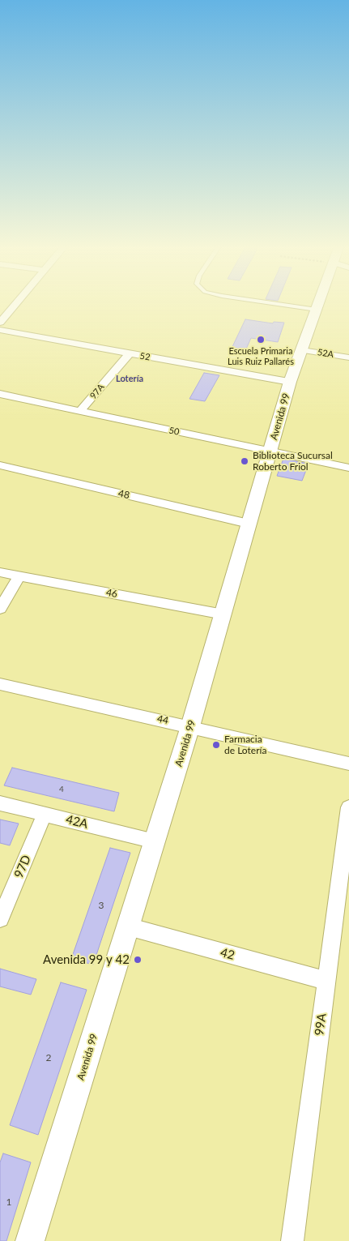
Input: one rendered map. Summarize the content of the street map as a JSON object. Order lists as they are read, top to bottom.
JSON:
{
  "streets": {
    "street": [
      "52A",
      "52",
      "97A",
      "Avenida 99",
      "50",
      "48",
      "46",
      "44",
      "42A",
      "97D",
      "42",
      "99A"
    ]
  },
  "crossings": [
    ["52A", "Avenida 99"],
    ["52", "97A"],
    ["52", "Avenida 99"],
    ["97A", "50"],
    ["Avenida 99", "50"],
    ["Avenida 99", "48"],
    ["Avenida 99", "46"],
    ["Avenida 99", "44"],
    ["Avenida 99", "42A"],
    ["Avenida 99", "42"],
    ["42A", "97D"],
    ["42", "99A"]
  ],
  "districts": ["Lotería"],
  "places": [
    "Escuela Primaria Luis Ruiz Pallarés",
    "Biblioteca Sucursal Roberto Friol",
    "Farmacia de Lotería",
    "Avenida 99 y 42"
  ],
  "house_numbers": [
    "4",
    "3",
    "2",
    "1"
  ]
}
